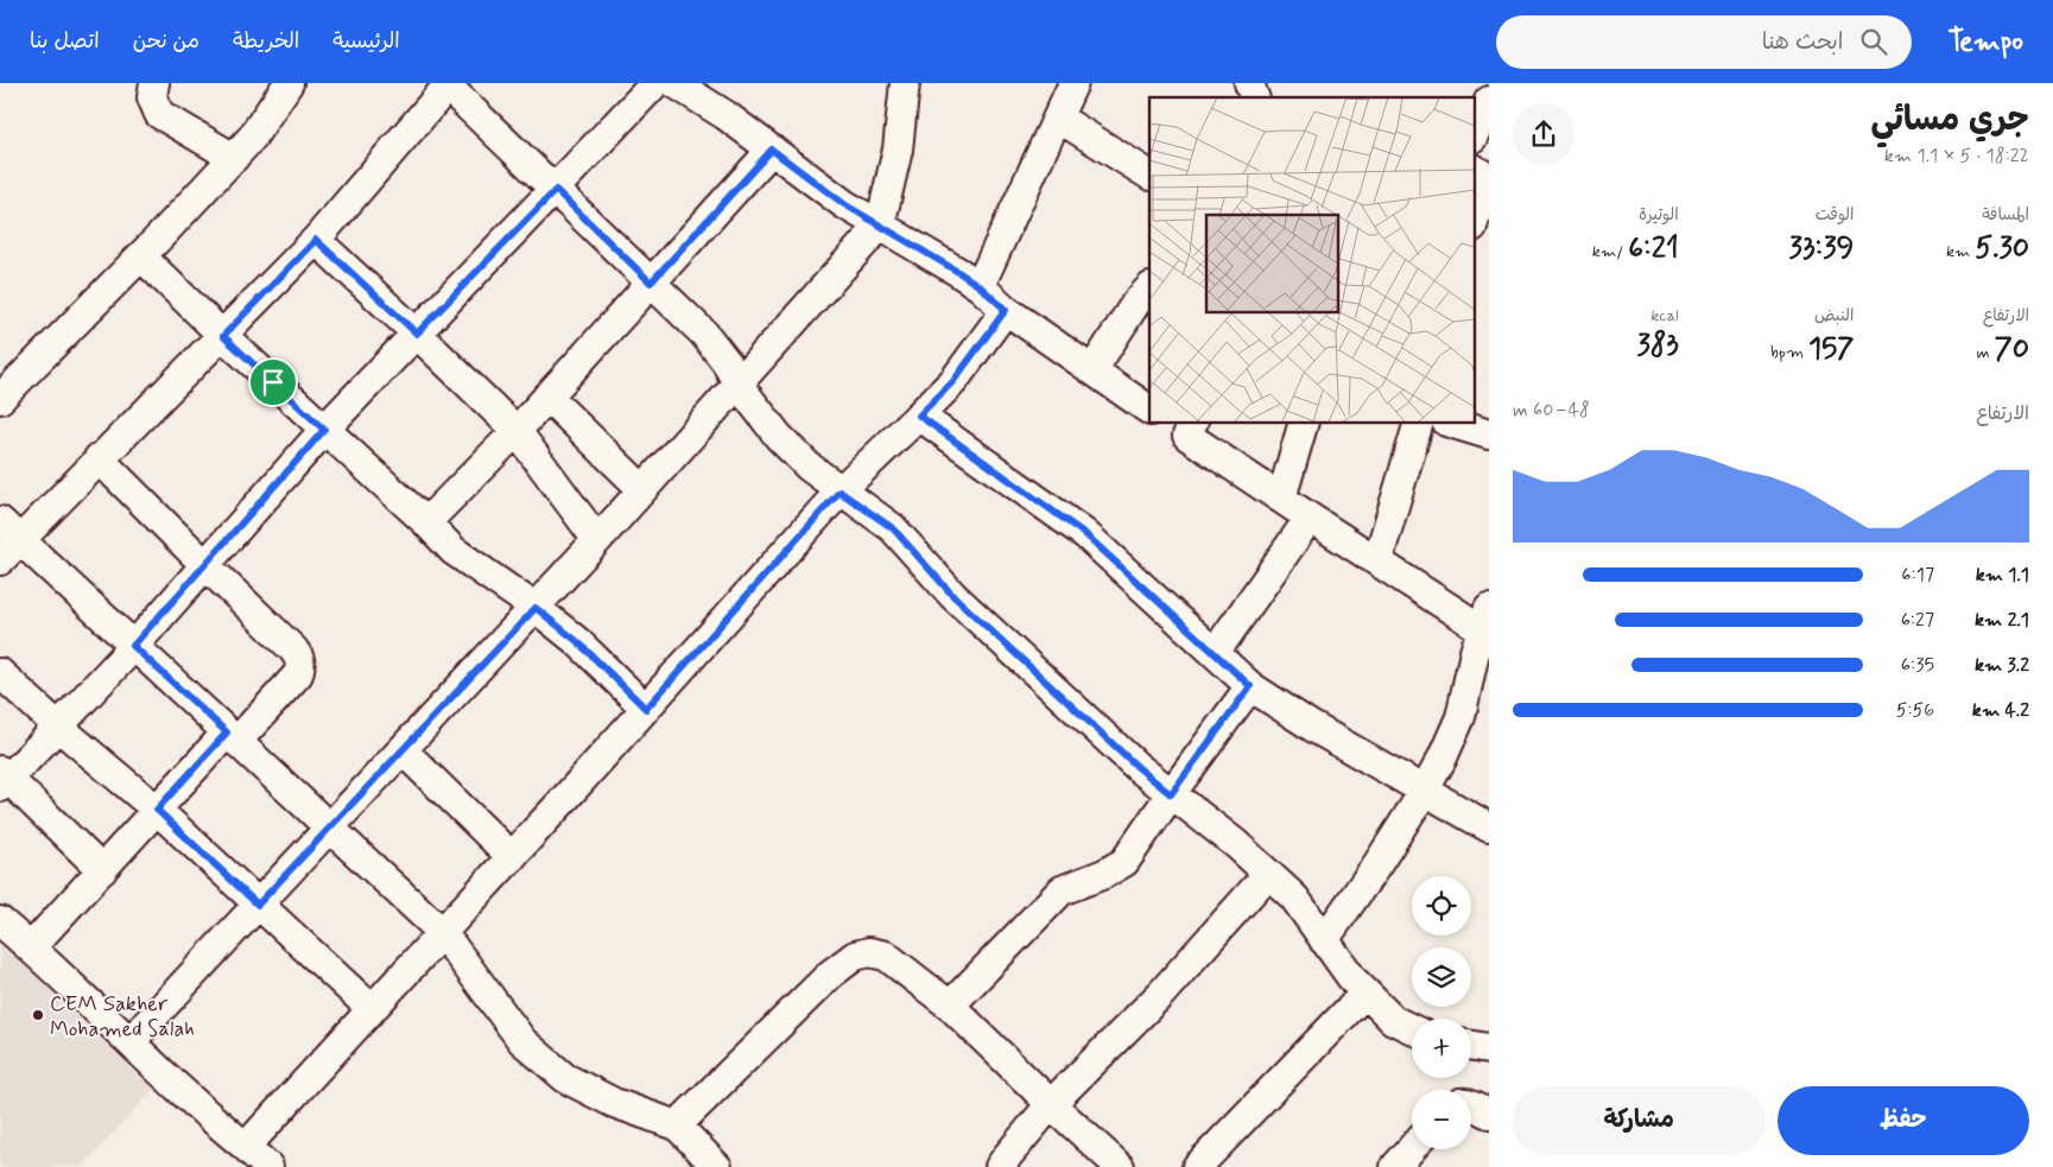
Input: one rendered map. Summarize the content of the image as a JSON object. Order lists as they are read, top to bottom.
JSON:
{
  "places": ["CEM Sakher Mohamed Salah"],
  "page": {
    "header": "Tempo",
    "search": "ابحث هنا",
    "nav": [
      "الرئيسية",
      "الخريطة",
      "من نحن",
      "اتصل بنا"
    ],
    "heading": ["جري مسائي", "18:22 · 5 × 1.1 km"],
    "stats": [
      ["المسافة", "5.30 km"],
      ["الوقت", "33:39"],
      ["الوتيرة", "6:21 /km"],
      ["الارتفاع", "70 m"],
      ["النبض", "157 bpm"],
      ["kcal", "383"]
    ],
    "chart": ["الارتفاع", "48–60 m"],
    "list": [
      {
        "name": "1.1 km",
        "note": "6:17"
      },
      {
        "name": "2.1 km",
        "note": "6:27"
      },
      {
        "name": "3.2 km",
        "note": "6:35"
      },
      {
        "name": "4.2 km",
        "note": "5:56"
      }
    ],
    "map_buttons": ["+", "−"],
    "buttons": ["حفظ", "مشاركة"]
  }
}
